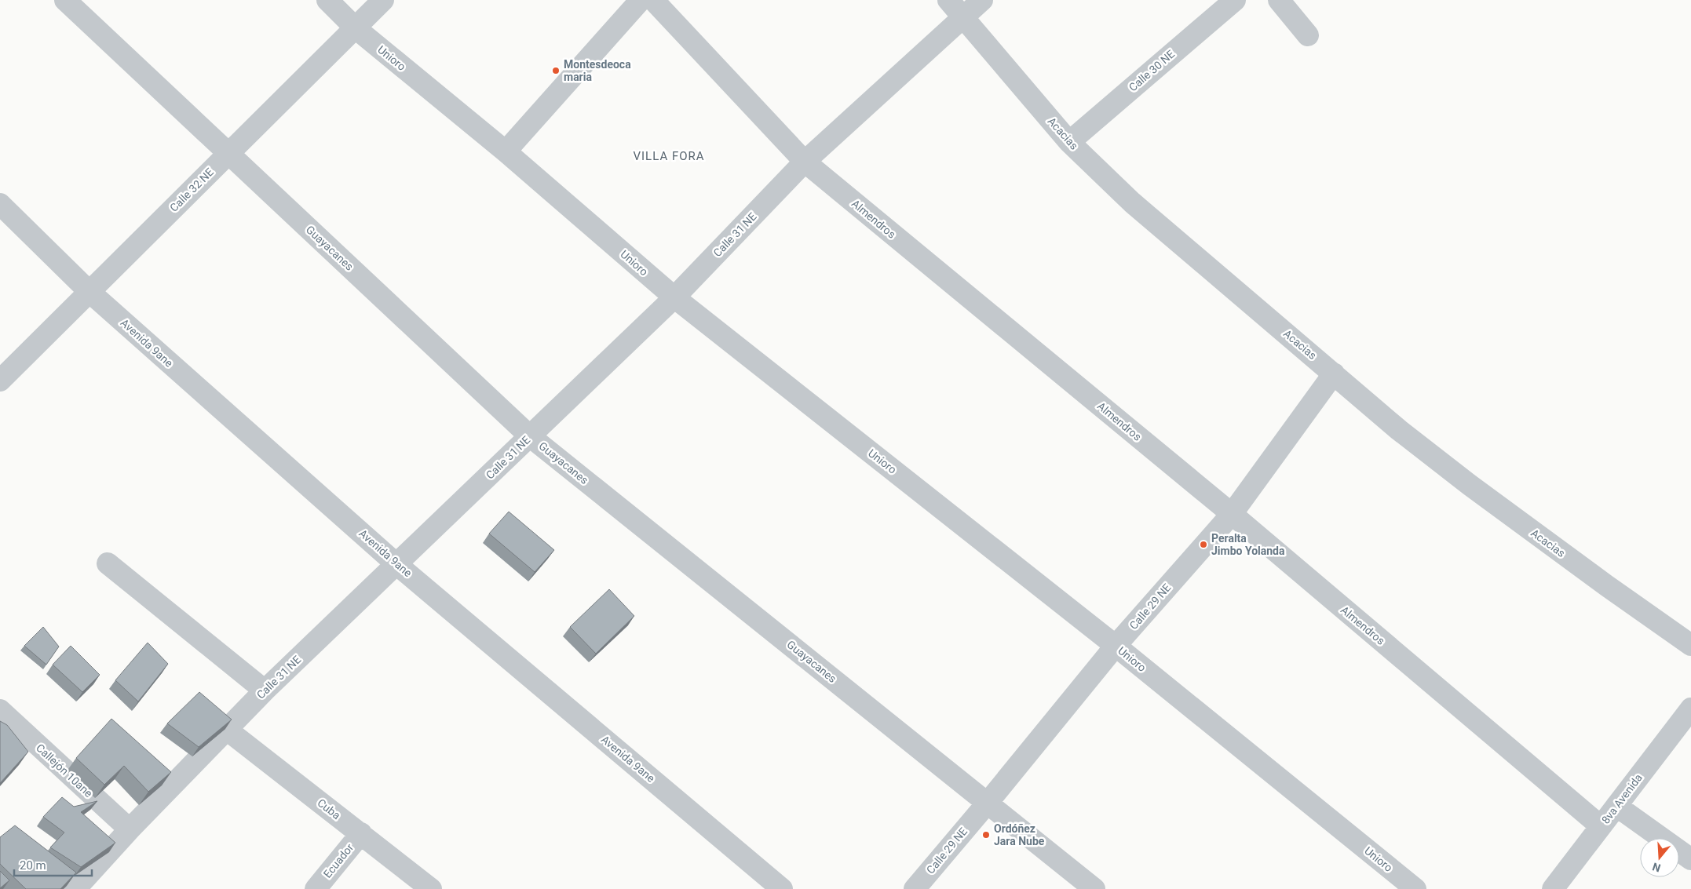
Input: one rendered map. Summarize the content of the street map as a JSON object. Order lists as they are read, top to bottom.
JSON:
{
  "streets": {
    "street": [
      "Unioro",
      "Calle 30 NE",
      "Acacias",
      "Calle 32 NE",
      "Almendros",
      "Calle 31 NE",
      "Guayacanes",
      "Avenida 9ane",
      "Calle 29 NE",
      "Callejón 10ane",
      "8va Avenida",
      "Cuba",
      "Ecuador"
    ]
  },
  "crossings": [
    ["Unioro", "Calle 32 NE"],
    ["Unioro", "Calle 31 NE"],
    ["Unioro", "Calle 29 NE"],
    ["Calle 30 NE", "Acacias"],
    ["Acacias", "Calle 31 NE"],
    ["Acacias", "Calle 29 NE"],
    ["Calle 32 NE", "Guayacanes"],
    ["Calle 32 NE", "Avenida 9ane"],
    ["Almendros", "Calle 31 NE"],
    ["Almendros", "Calle 29 NE"],
    ["Almendros", "8va Avenida"],
    ["Calle 31 NE", "Guayacanes"],
    ["Calle 31 NE", "Avenida 9ane"],
    ["Calle 31 NE", "Callejón 10ane"],
    ["Calle 31 NE", "Cuba"],
    ["Guayacanes", "Calle 29 NE"],
    ["Cuba", "Ecuador"]
  ],
  "districts": ["VILLA FORA"],
  "places": ["Montesdeoca maria", "Peralta Jimbo Yolanda", "Ordóñez Jara Nube"],
  "scale_bar": "20 m",
  "north": "bottom"
}
